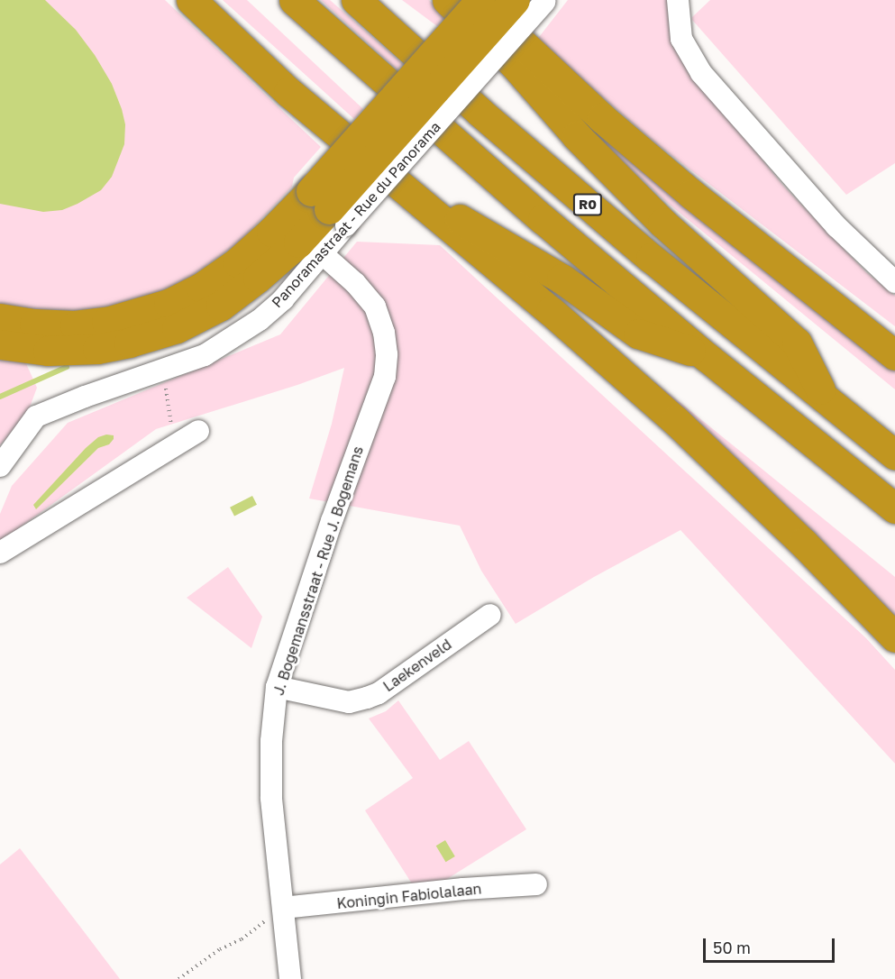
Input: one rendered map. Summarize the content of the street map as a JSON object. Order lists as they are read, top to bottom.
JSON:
{
  "streets": {
    "highway": ["R0"],
    "street": [
      "Panoramastraat - Rue du Panorama",
      "J. Bogemansstraat - Rue J. Bogemans",
      "Laekenveld",
      "Koningin Fabiolalaan"
    ]
  },
  "crossings": [
    ["Panoramastraat - Rue du Panorama", "J. Bogemansstraat - Rue J. Bogemans"],
    ["J. Bogemansstraat - Rue J. Bogemans", "Laekenveld"],
    ["J. Bogemansstraat - Rue J. Bogemans", "Koningin Fabiolalaan"]
  ],
  "scale_bar": "50 m"
}
